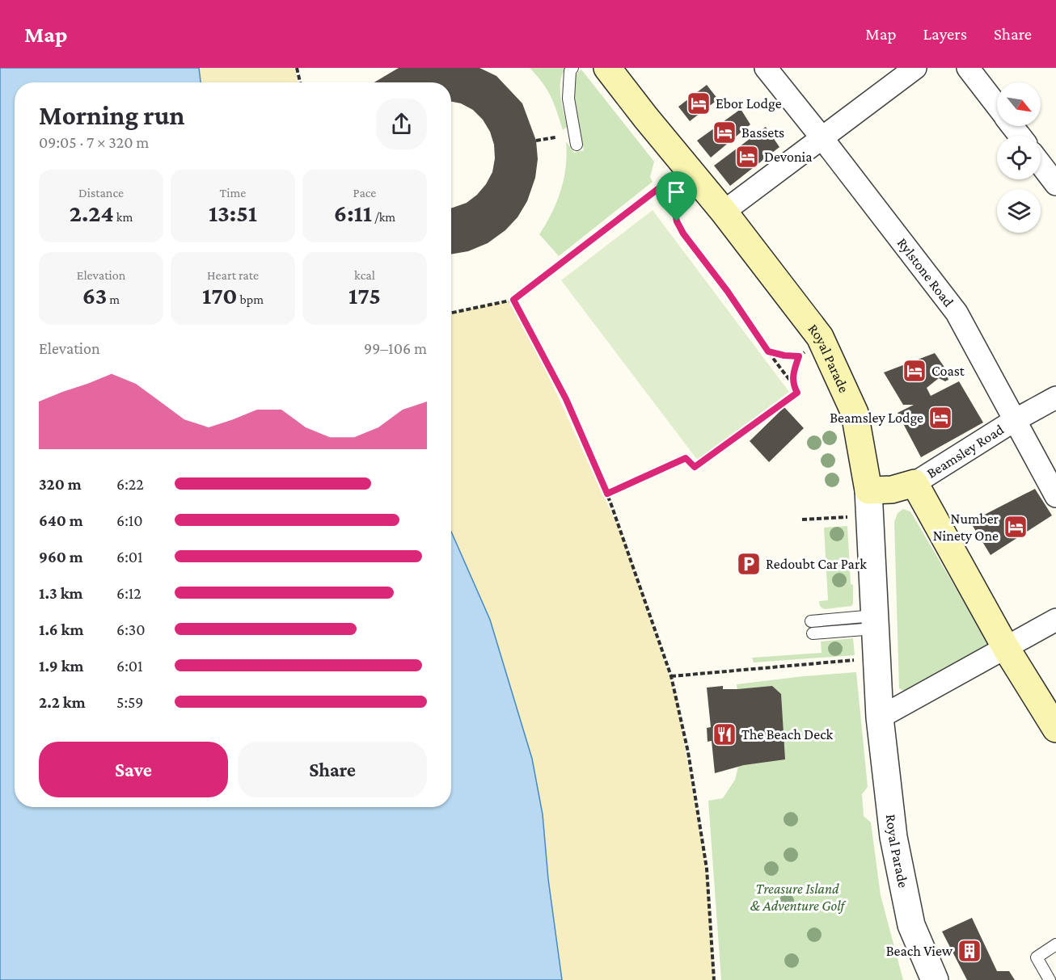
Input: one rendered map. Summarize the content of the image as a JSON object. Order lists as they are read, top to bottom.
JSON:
{
  "streets": {
    "main road": ["Royal Parade", "Beamsley Road"],
    "street": ["Rylstone Road"]
  },
  "crossings": [
    ["Rylstone Road", "Beamsley Road"],
    ["Royal Parade", "Beamsley Road"]
  ],
  "parks": ["Treasure Island & Adventure Golf"],
  "places": {
    "hotel": [
      "Ebor Lodge",
      "Bassets",
      "Devonia",
      "Coast",
      "Beamsley Lodge",
      "Number Ninety One"
    ],
    "parking": ["Redoubt Car Park"],
    "restaurant": ["The Beach Deck"],
    "building": ["Beach View"]
  },
  "north": "bottom right",
  "page": {
    "header": "Map",
    "nav": ["Map", "Layers", "Share"],
    "heading": ["Morning run", "09:05 · 7 × 320 m"],
    "stats": [
      ["Distance", "2.24 km"],
      ["Time", "13:51"],
      ["Pace", "6:11 /km"],
      ["Elevation", "63 m"],
      ["Heart rate", "170 bpm"],
      ["kcal", "175"]
    ],
    "chart": ["Elevation", "99–106 m"],
    "list": [
      {
        "name": "320 m",
        "note": "6:22"
      },
      {
        "name": "640 m",
        "note": "6:10"
      },
      {
        "name": "960 m",
        "note": "6:01"
      },
      {
        "name": "1.3 km",
        "note": "6:12"
      },
      {
        "name": "1.6 km",
        "note": "6:30"
      },
      {
        "name": "1.9 km",
        "note": "6:01"
      },
      {
        "name": "2.2 km",
        "note": "5:59"
      }
    ],
    "buttons": ["Save", "Share"]
  }
}
